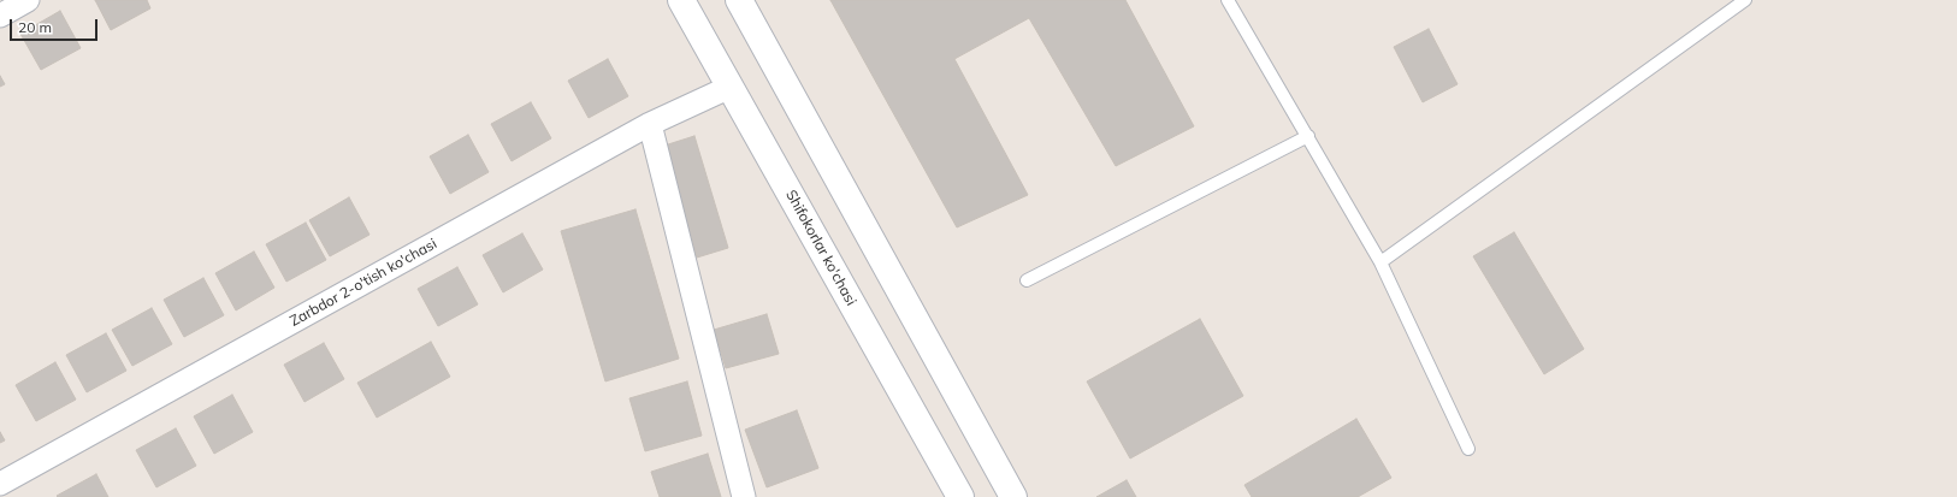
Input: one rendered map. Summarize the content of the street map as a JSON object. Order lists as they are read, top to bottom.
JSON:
{
  "streets": {
    "main road": ["Shifokorlar ko'chasi"],
    "street": ["Zarbdor 2-o'tish ko'chasi"]
  },
  "crossings": [
    ["Shifokorlar ko'chasi", "Zarbdor 2-o'tish ko'chasi"]
  ],
  "scale_bar": "20 m"
}
